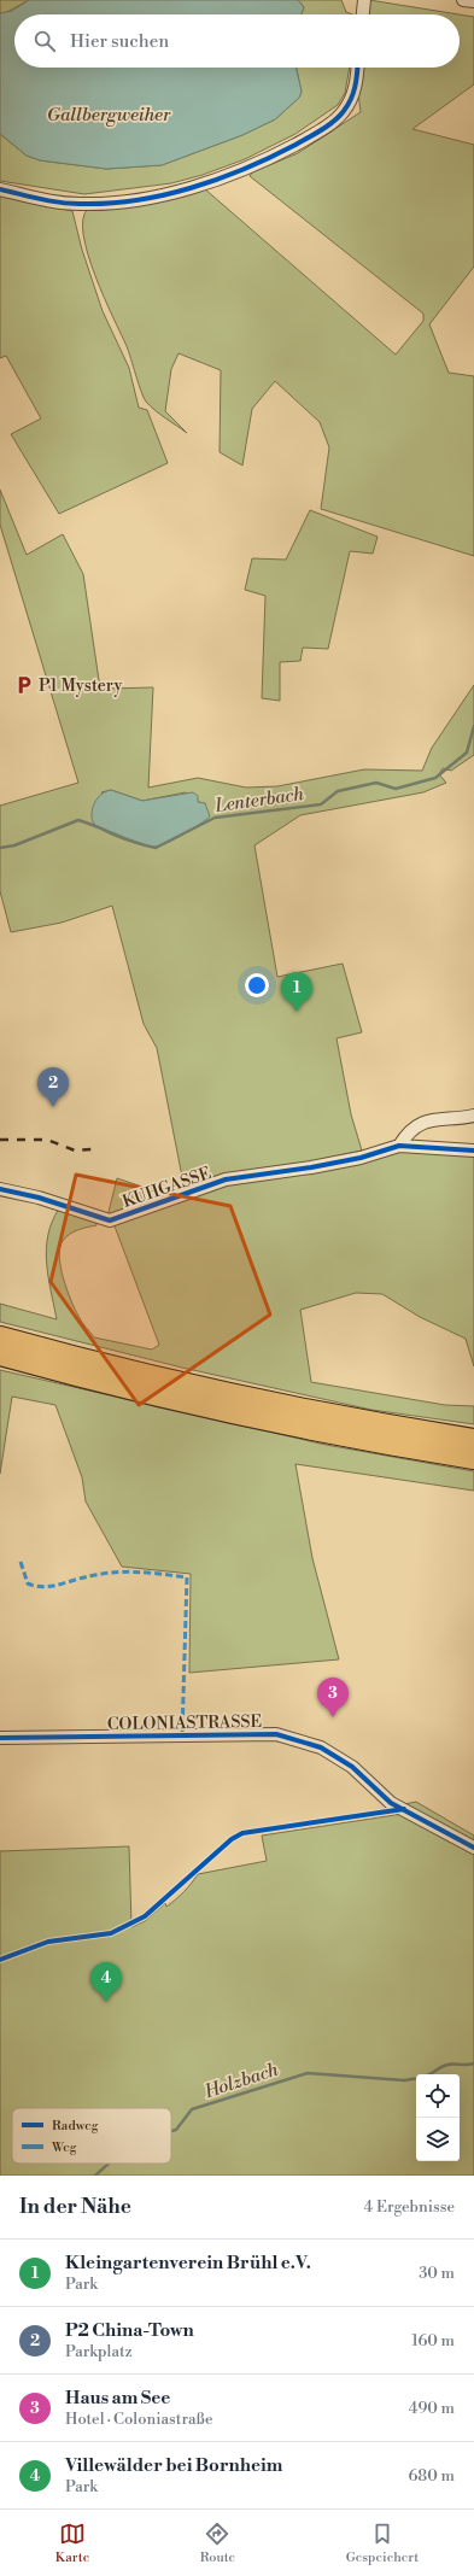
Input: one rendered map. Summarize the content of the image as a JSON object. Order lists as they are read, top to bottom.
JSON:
{
  "streets": {
    "street": ["KUHGASSE", "COLONIASTRASSE"]
  },
  "water": ["Gallbergweiher", "Lenterbach", "Holzbach"],
  "places": {
    "parking": ["P1 Mystery"]
  },
  "legend": ["Radweg", "Weg"],
  "page": {
    "search": "Hier suchen",
    "pins": [
      "1",
      "2",
      "3",
      "4"
    ],
    "heading": ["In der Nähe", "4 Ergebnisse"],
    "list": [
      {
        "mark": "1",
        "name": "Kleingartenverein Brühl e.V.",
        "note": "Park",
        "value": "30 m"
      },
      {
        "mark": "2",
        "name": "P2 China-Town",
        "note": "Parkplatz",
        "value": "160 m"
      },
      {
        "mark": "3",
        "name": "Haus am See",
        "note": "Hotel · Coloniastraße",
        "value": "490 m"
      },
      {
        "mark": "4",
        "name": "Villewälder bei Bornheim",
        "note": "Park",
        "value": "680 m"
      }
    ],
    "nav": ["Karte", "Route", "Gespeichert"]
  }
}
